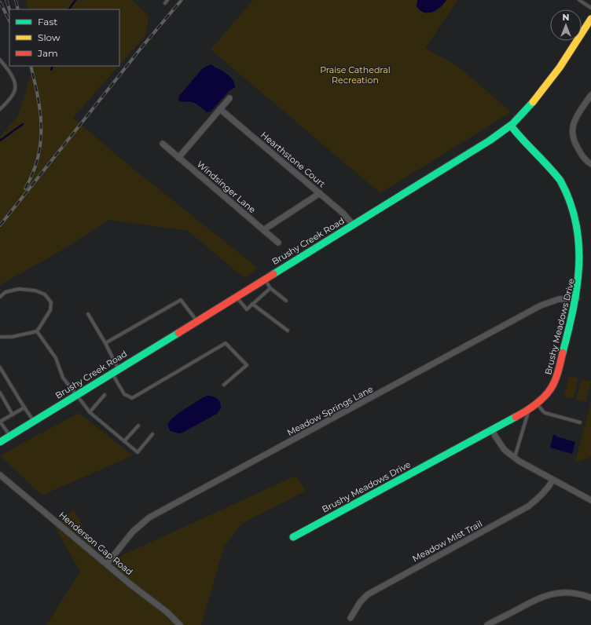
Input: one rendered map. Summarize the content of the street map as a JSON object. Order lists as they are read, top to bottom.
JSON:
{
  "streets": {
    "main road": ["Brushy Creek Road", "Brushy Meadows Drive"],
    "street": [
      "Hearthstone Court",
      "Windsinger Lane",
      "Meadow Springs Lane",
      "Meadow Mist Trail",
      "Henderson Gap Road"
    ]
  },
  "crossings": [
    ["Hearthstone Court", "Brushy Creek Road"],
    ["Brushy Creek Road", "Brushy Meadows Drive"],
    ["Brushy Meadows Drive", "Meadow Springs Lane"],
    ["Meadow Springs Lane", "Henderson Gap Road"]
  ],
  "parks": ["Praise Cathedral Recreation"],
  "legend": ["Fast", "Slow", "Jam"],
  "north": "top"
}
